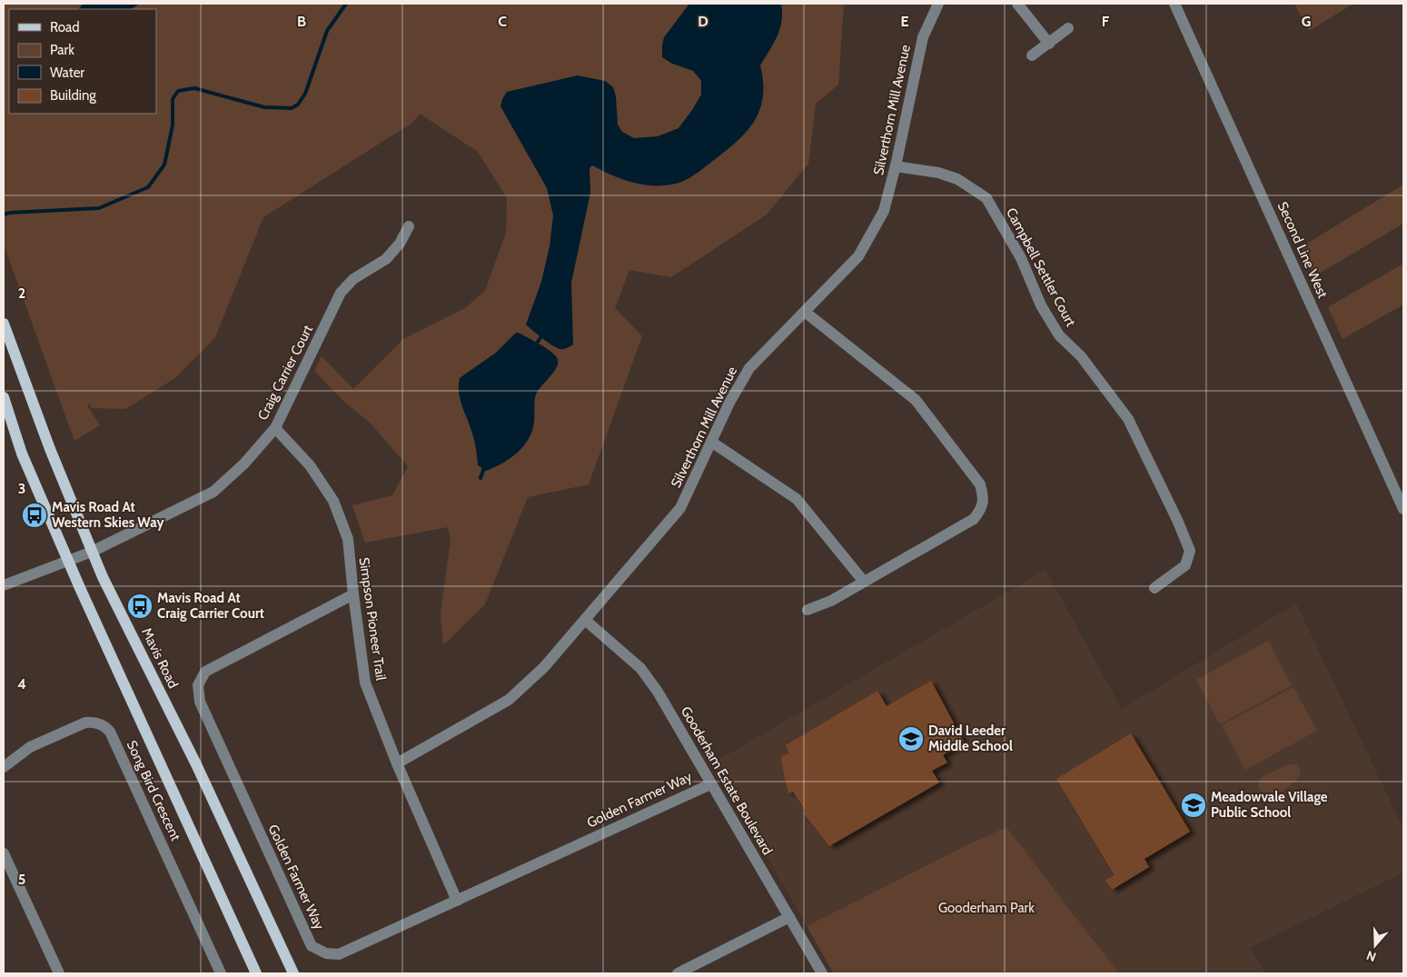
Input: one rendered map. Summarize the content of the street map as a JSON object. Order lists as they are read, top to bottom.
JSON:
{
  "streets": {
    "main road": ["Mavis Road"],
    "street": [
      "Silverthorn Mill Avenue",
      "Second Line West",
      "Campbell Settler Court",
      "Craig Carrier Court",
      "Simpson Pioneer Trail",
      "Gooderham Estate Boulevard",
      "Song Bird Crescent",
      "Golden Farmer Way"
    ]
  },
  "crossings": [
    ["Silverthorn Mill Avenue", "Campbell Settler Court"],
    ["Silverthorn Mill Avenue", "Simpson Pioneer Trail"],
    ["Silverthorn Mill Avenue", "Gooderham Estate Boulevard"],
    ["Craig Carrier Court", "Simpson Pioneer Trail"],
    ["Craig Carrier Court", "Mavis Road"],
    ["Simpson Pioneer Trail", "Golden Farmer Way"],
    ["Gooderham Estate Boulevard", "Golden Farmer Way"]
  ],
  "parks": ["Gooderham Park"],
  "places": {
    "bus stop": ["Mavis Road At Western Skies Way", "Mavis Road At Craig Carrier Court"],
    "school or university": ["David Leeder Middle School", "Meadowvale Village Public School"]
  },
  "legend": [
    "Road",
    "Park",
    "Water",
    "Building"
  ],
  "north": "bottom",
  "grid": {
    "columns": [
      "B",
      "C",
      "D",
      "E",
      "F",
      "G"
    ],
    "rows": [
      "2",
      "3",
      "4",
      "5"
    ]
  }
}
